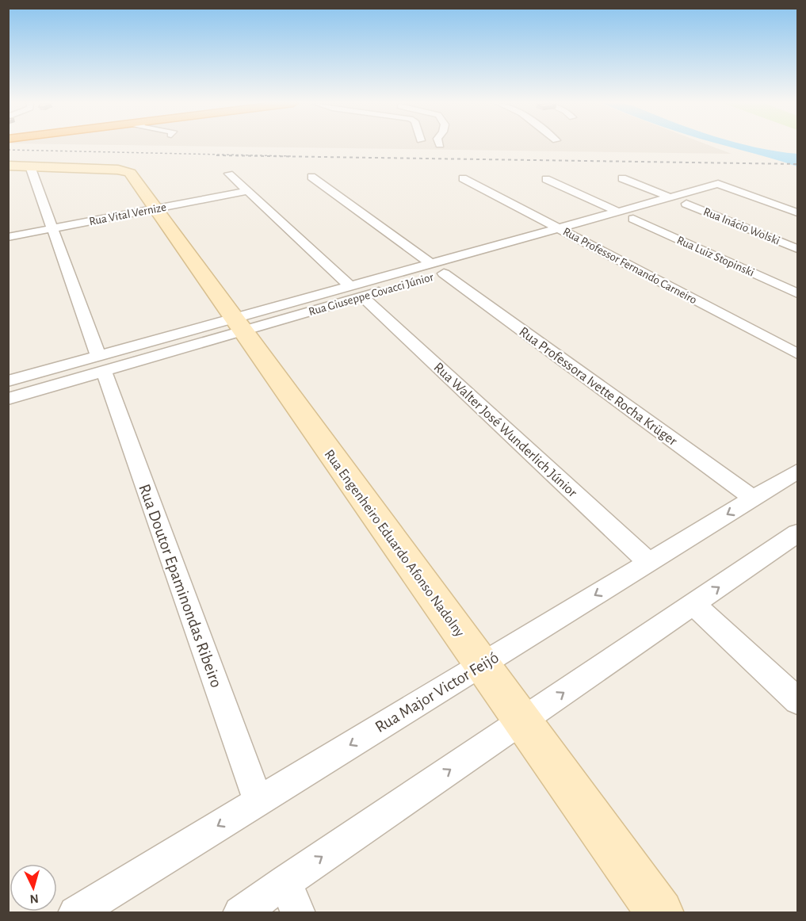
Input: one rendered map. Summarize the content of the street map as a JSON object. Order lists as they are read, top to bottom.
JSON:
{
  "streets": {
    "street": [
      "Rua Vital Vernize",
      "Rua Inácio Wolski",
      "Rua Luiz Stopinski",
      "Rua Professor Fernando Carneiro",
      "Rua Giuseppe Covacci Júnior",
      "Rua Professora Ivette Rocha Krüger",
      "Rua Walter José Wunderlich Júnior",
      "Rua Engenheiro Eduardo Afonso Nadolny",
      "Rua Doutor Epaminondas Ribeiro",
      "Rua Major Victor Feijó"
    ]
  },
  "crossings": [
    ["Rua Vital Vernize", "Rua Walter José Wunderlich Júnior"],
    ["Rua Vital Vernize", "Rua Engenheiro Eduardo Afonso Nadolny"],
    ["Rua Vital Vernize", "Rua Doutor Epaminondas Ribeiro"],
    ["Rua Inácio Wolski", "Rua Giuseppe Covacci Júnior"],
    ["Rua Luiz Stopinski", "Rua Giuseppe Covacci Júnior"],
    ["Rua Professor Fernando Carneiro", "Rua Giuseppe Covacci Júnior"],
    ["Rua Giuseppe Covacci Júnior", "Rua Professora Ivette Rocha Krüger"],
    ["Rua Giuseppe Covacci Júnior", "Rua Walter José Wunderlich Júnior"],
    ["Rua Giuseppe Covacci Júnior", "Rua Engenheiro Eduardo Afonso Nadolny"],
    ["Rua Giuseppe Covacci Júnior", "Rua Doutor Epaminondas Ribeiro"],
    ["Rua Professora Ivette Rocha Krüger", "Rua Major Victor Feijó"],
    ["Rua Walter José Wunderlich Júnior", "Rua Major Victor Feijó"],
    ["Rua Engenheiro Eduardo Afonso Nadolny", "Rua Doutor Epaminondas Ribeiro"],
    ["Rua Engenheiro Eduardo Afonso Nadolny", "Rua Major Victor Feijó"],
    ["Rua Doutor Epaminondas Ribeiro", "Rua Major Victor Feijó"]
  ],
  "north": "bottom"
}
